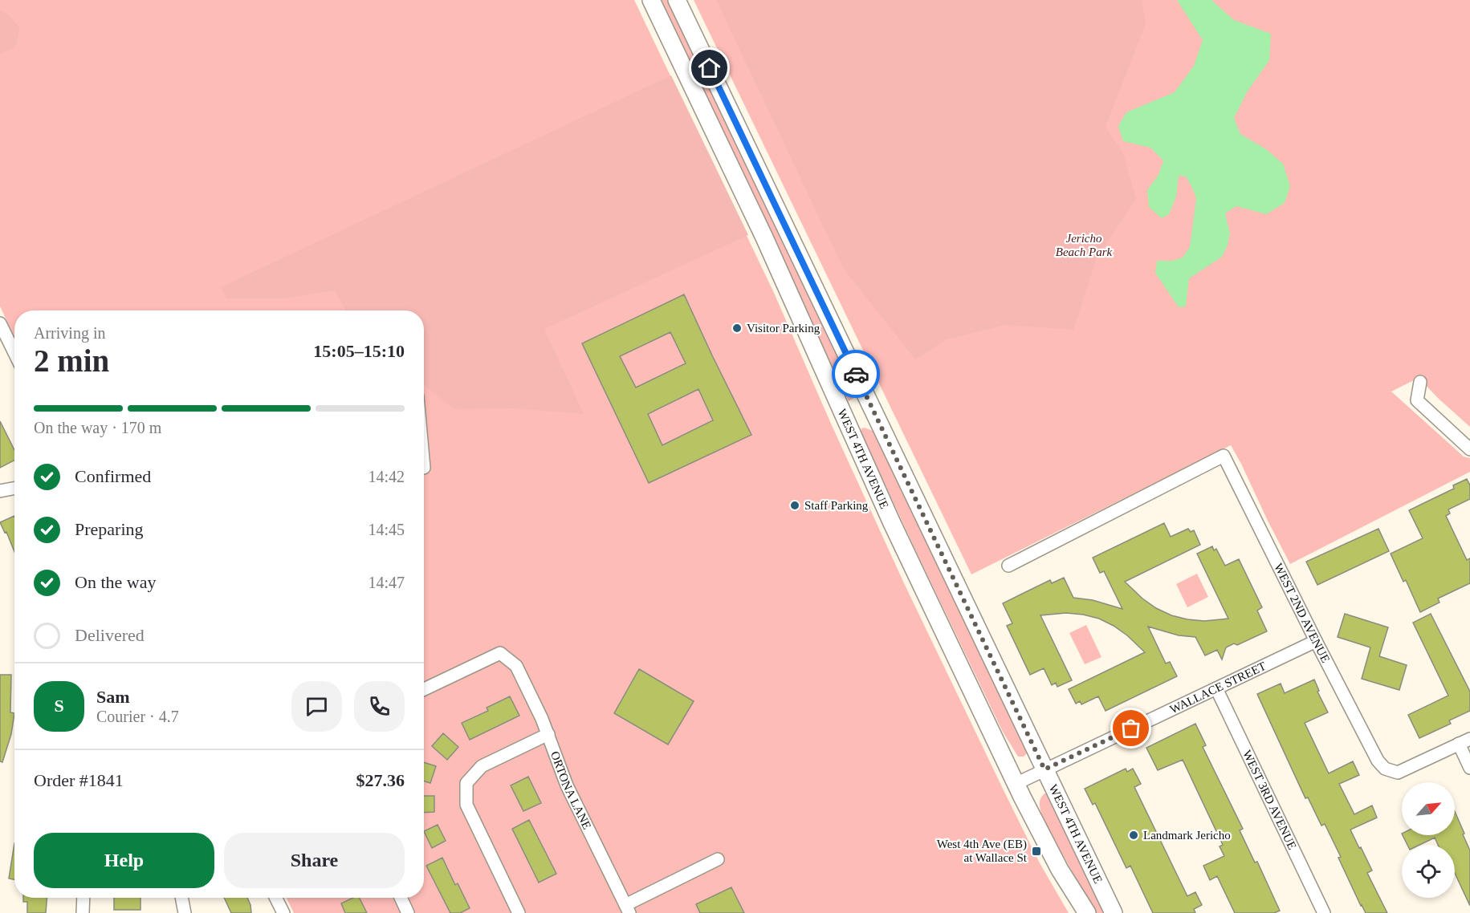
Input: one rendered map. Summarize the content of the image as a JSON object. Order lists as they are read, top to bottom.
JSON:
{
  "streets": {
    "main road": ["WEST 4TH AVENUE"],
    "street": [
      "WEST 2ND AVENUE",
      "WALLACE STREET",
      "ORTONA LANE",
      "WEST 3RD AVENUE"
    ]
  },
  "crossings": [
    ["WEST 4TH AVENUE", "WALLACE STREET"],
    ["WEST 2ND AVENUE", "WALLACE STREET"],
    ["WALLACE STREET", "WEST 3RD AVENUE"]
  ],
  "parks": ["Jericho Beach Park"],
  "places": {
    "other": ["Visitor Parking", "Staff Parking", "Landmark Jericho"],
    "transit": ["West 4th Ave (EB) at Wallace St"]
  },
  "north": "top right",
  "page": {
    "heading": ["2 min", "Arriving in", "15:05–15:10"],
    "panel": [
      "Sam",
      "Courier · 4.7",
      "Order #1841",
      "$27.36"
    ],
    "bar": "On the way · 170 m",
    "list": [
      ["Confirmed", "14:42"],
      ["Preparing", "14:45"],
      ["On the way", "14:47"],
      "Delivered"
    ],
    "round": "S",
    "buttons": ["Help", "Share"]
  }
}
